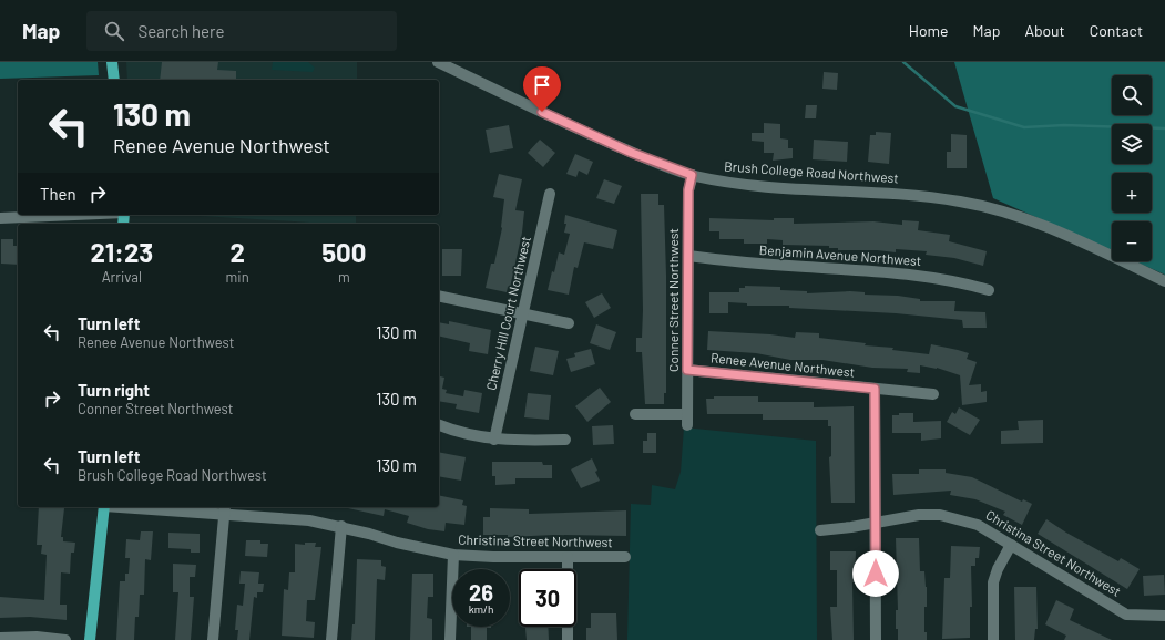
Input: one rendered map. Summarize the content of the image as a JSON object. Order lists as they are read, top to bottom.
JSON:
{
  "streets": {
    "street": [
      "Brush College Road Northwest",
      "Benjamin Avenue Northwest",
      "Conner Street Northwest",
      "Cherry Hill Court Northwest",
      "Renee Avenue Northwest",
      "Christina Street Northwest"
    ]
  },
  "crossings": [
    ["Brush College Road Northwest", "Conner Street Northwest"],
    ["Benjamin Avenue Northwest", "Conner Street Northwest"],
    ["Conner Street Northwest", "Renee Avenue Northwest"]
  ],
  "page": {
    "header": "Map",
    "search": "Search here",
    "nav": [
      "Home",
      "Map",
      "About",
      "Contact"
    ],
    "map_buttons": ["+", "−"],
    "turn": ["130 m", "Renee Avenue Northwest"],
    "then": "Then",
    "eta": [
      "21:23",
      "Arrival",
      "2",
      "min",
      "500",
      "m"
    ],
    "list": [
      {
        "name": "Turn left",
        "note": "Renee Avenue Northwest",
        "value": "130 m"
      },
      {
        "name": "Turn right",
        "note": "Conner Street Northwest",
        "value": "130 m"
      },
      {
        "name": "Turn left",
        "note": "Brush College Road Northwest",
        "value": "130 m"
      }
    ],
    "speed": "26 km/h",
    "limit": "30"
  }
}
